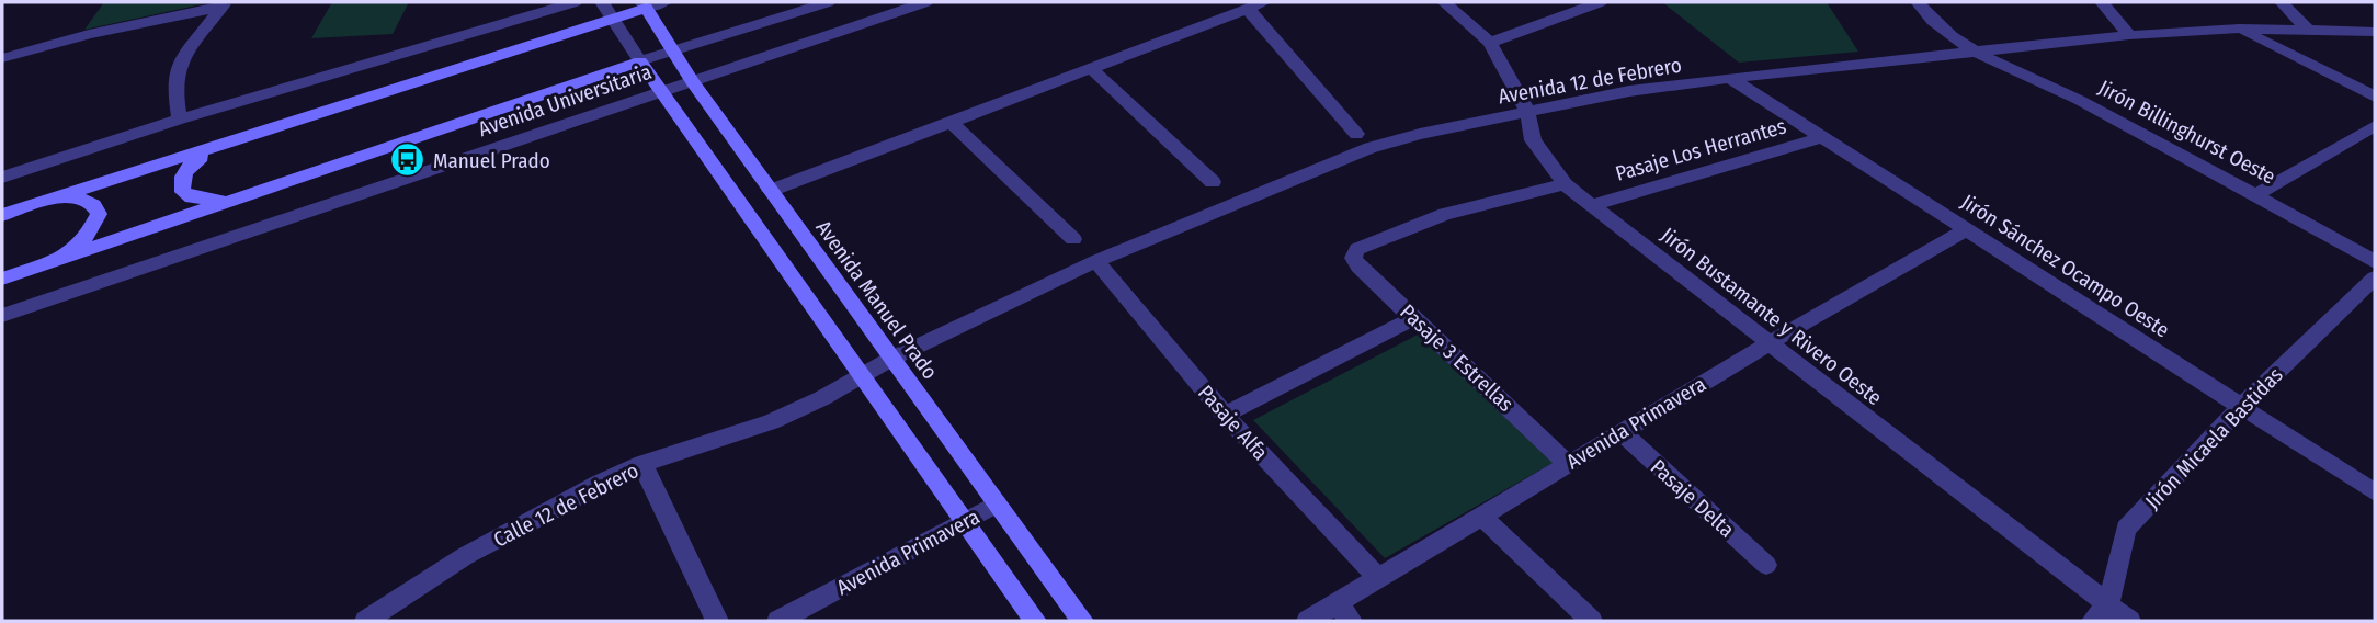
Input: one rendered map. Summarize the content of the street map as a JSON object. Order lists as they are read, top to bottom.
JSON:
{
  "streets": {
    "main road": ["Avenida Universitaria", "Avenida Manuel Prado"],
    "street": [
      "Avenida 12 de Febrero",
      "Jirón Billinghurst Oeste",
      "Pasaje Los Herrantes",
      "Jirón Sánchez Ocampo Oeste",
      "Jirón Bustamante y Rivero Oeste",
      "Pasaje 3 Estrellas",
      "Pasaje Alfa",
      "Avenida Primavera",
      "Jirón Micaela Bastidas",
      "Pasaje Delta",
      "Calle 12 de Febrero"
    ]
  },
  "crossings": [
    ["Avenida 12 de Febrero", "Jirón Billinghurst Oeste"],
    ["Avenida 12 de Febrero", "Jirón Sánchez Ocampo Oeste"],
    ["Avenida 12 de Febrero", "Avenida Manuel Prado"],
    ["Avenida 12 de Febrero", "Jirón Bustamante y Rivero Oeste"],
    ["Avenida 12 de Febrero", "Pasaje Alfa"],
    ["Avenida 12 de Febrero", "Calle 12 de Febrero"],
    ["Avenida Universitaria", "Avenida Manuel Prado"],
    ["Pasaje Los Herrantes", "Jirón Sánchez Ocampo Oeste"],
    ["Pasaje Los Herrantes", "Jirón Bustamante y Rivero Oeste"],
    ["Jirón Sánchez Ocampo Oeste", "Avenida Primavera"],
    ["Jirón Sánchez Ocampo Oeste", "Jirón Micaela Bastidas"],
    ["Avenida Manuel Prado", "Avenida Primavera"],
    ["Jirón Bustamante y Rivero Oeste", "Pasaje 3 Estrellas"],
    ["Jirón Bustamante y Rivero Oeste", "Avenida Primavera"],
    ["Jirón Bustamante y Rivero Oeste", "Jirón Micaela Bastidas"],
    ["Pasaje 3 Estrellas", "Avenida Primavera"],
    ["Pasaje Alfa", "Avenida Primavera"],
    ["Avenida Primavera", "Pasaje Delta"]
  ],
  "places": {
    "bus stop": ["Manuel Prado"]
  }
}
